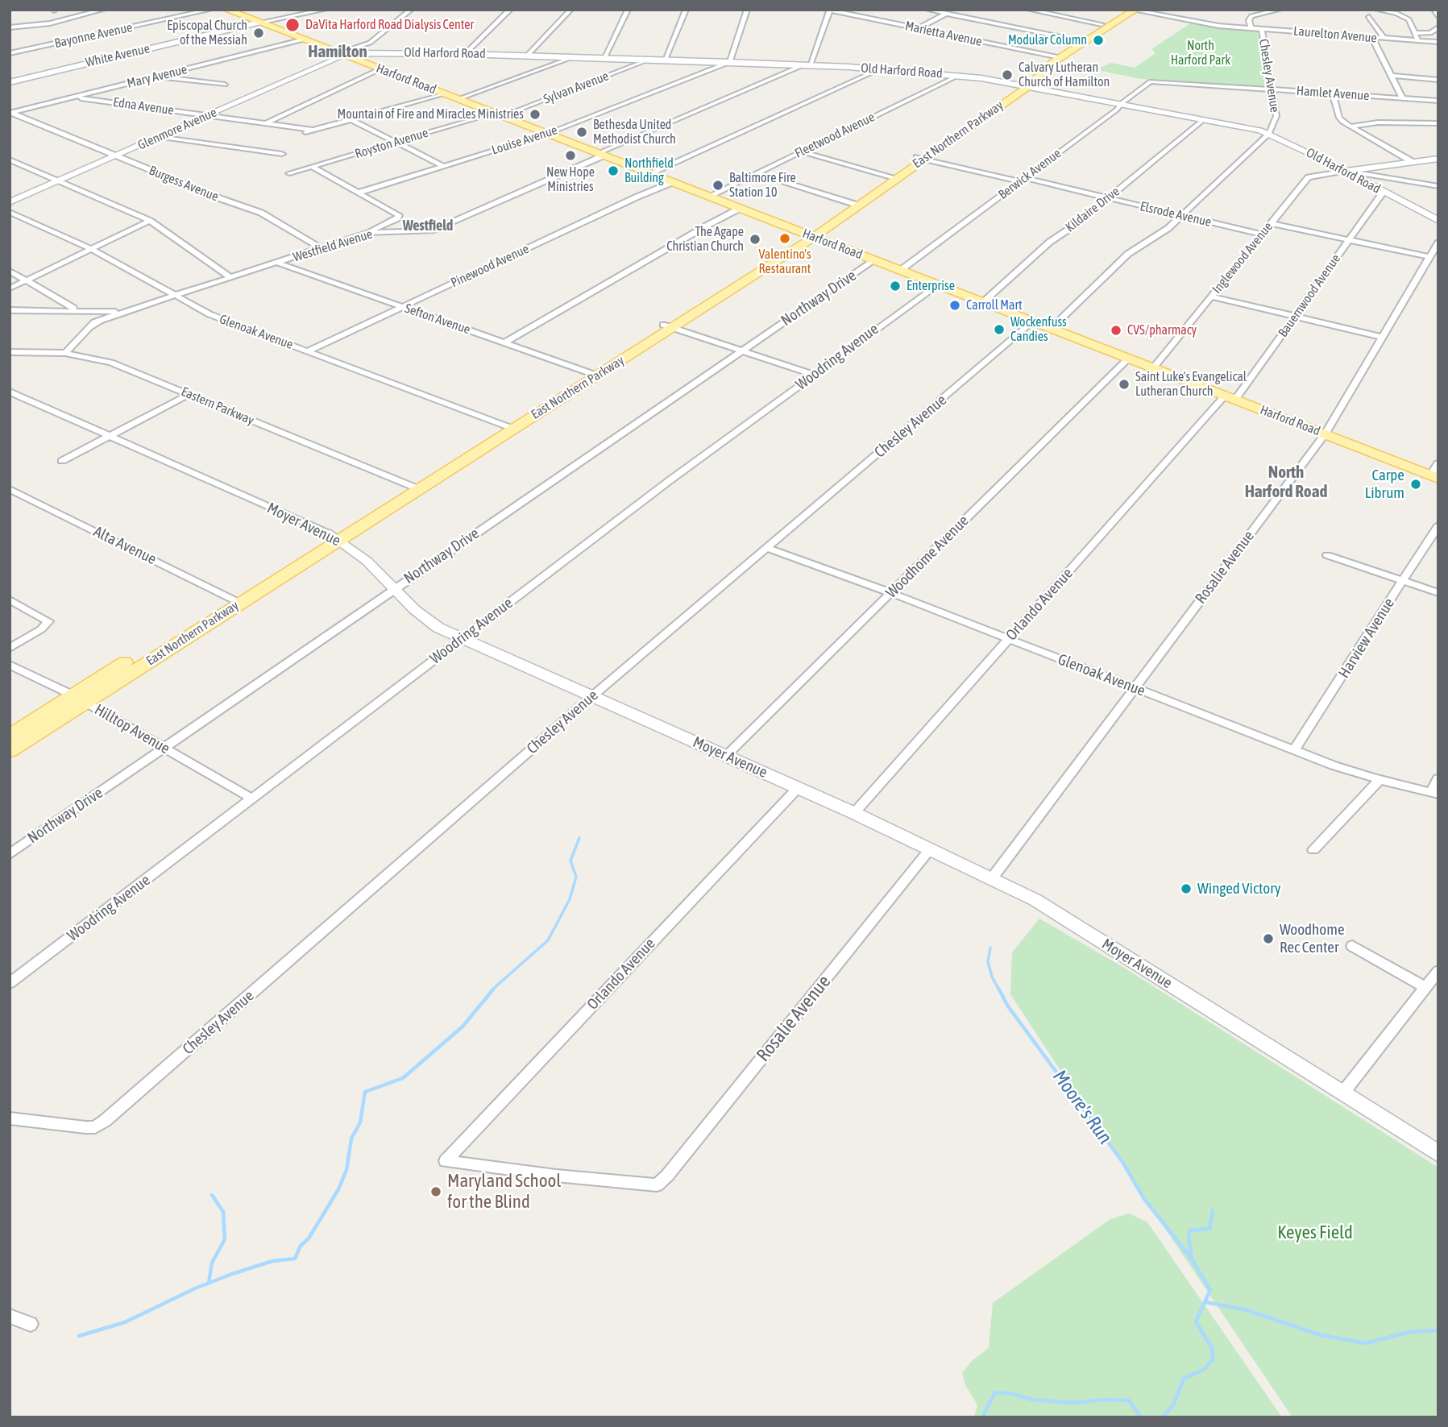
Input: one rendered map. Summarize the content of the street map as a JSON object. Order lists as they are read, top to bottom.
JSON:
{
  "streets": {
    "main road": ["Harford Road", "East Northern Parkway"],
    "street": [
      "Marietta Avenue",
      "Laurelton Avenue",
      "Bayonne Avenue",
      "Old Harford Road",
      "White Avenue",
      "Chesley Avenue",
      "Mary Avenue",
      "Sylvan Avenue",
      "Hamlet Avenue",
      "Edna Avenue",
      "Glenmore Avenue",
      "Fleetwood Avenue",
      "Louise Avenue",
      "Royston Avenue",
      "Berwick Avenue",
      "Burgess Avenue",
      "Kildaire Drive",
      "Elsrode Avenue",
      "Westfield Avenue",
      "Inglewood Avenue",
      "Pinewood Avenue",
      "Bauernwood Avenue",
      "Northway Drive",
      "Sefton Avenue",
      "Glenoak Avenue",
      "Woodring Avenue",
      "Eastern Parkway",
      "Moyer Avenue",
      "Alta Avenue",
      "Woodhome Avenue",
      "Rosalie Avenue",
      "Orlando Avenue",
      "Harview Avenue",
      "Hilltop Avenue"
    ]
  },
  "crossings": [
    ["Marietta Avenue", "East Northern Parkway"],
    ["Laurelton Avenue", "Chesley Avenue"],
    ["Laurelton Avenue", "East Northern Parkway"],
    ["Old Harford Road", "Chesley Avenue"],
    ["Old Harford Road", "Harford Road"],
    ["Old Harford Road", "Sylvan Avenue"],
    ["Old Harford Road", "Glenmore Avenue"],
    ["Old Harford Road", "East Northern Parkway"],
    ["Old Harford Road", "Fleetwood Avenue"],
    ["Old Harford Road", "Louise Avenue"],
    ["Old Harford Road", "Berwick Avenue"],
    ["Old Harford Road", "Kildaire Drive"],
    ["Old Harford Road", "Westfield Avenue"],
    ["Old Harford Road", "Inglewood Avenue"],
    ["Old Harford Road", "Bauernwood Avenue"],
    ["White Avenue", "Harford Road"],
    ["Chesley Avenue", "Harford Road"],
    ["Chesley Avenue", "Hamlet Avenue"],
    ["Chesley Avenue", "Elsrode Avenue"],
    ["Chesley Avenue", "Glenoak Avenue"],
    ["Chesley Avenue", "Moyer Avenue"],
    ["Mary Avenue", "Harford Road"],
    ["Mary Avenue", "Edna Avenue"],
    ["Mary Avenue", "Burgess Avenue"],
    ["Harford Road", "Sylvan Avenue"],
    ["Harford Road", "Glenmore Avenue"],
    ["Harford Road", "East Northern Parkway"],
    ["Harford Road", "Fleetwood Avenue"],
    ["Harford Road", "Louise Avenue"],
    ["Harford Road", "Royston Avenue"],
    ["Harford Road", "Berwick Avenue"],
    ["Harford Road", "Kildaire Drive"],
    ["Harford Road", "Westfield Avenue"],
    ["Harford Road", "Inglewood Avenue"],
    ["Harford Road", "Pinewood Avenue"],
    ["Harford Road", "Bauernwood Avenue"],
    ["Harford Road", "Northway Drive"],
    ["Harford Road", "Woodring Avenue"],
    ["Harford Road", "Woodhome Avenue"],
    ["Harford Road", "Rosalie Avenue"],
    ["Harford Road", "Orlando Avenue"],
    ["Sylvan Avenue", "Royston Avenue"],
    ["Hamlet Avenue", "Berwick Avenue"],
    ["Edna Avenue", "Glenmore Avenue"],
    ["Glenmore Avenue", "Burgess Avenue"],
    ["East Northern Parkway", "Elsrode Avenue"],
    ["East Northern Parkway", "Sefton Avenue"],
    ["East Northern Parkway", "Glenoak Avenue"],
    ["East Northern Parkway", "Eastern Parkway"],
    ["East Northern Parkway", "Moyer Avenue"],
    ["East Northern Parkway", "Alta Avenue"],
    ["East Northern Parkway", "Hilltop Avenue"],
    ["Berwick Avenue", "Elsrode Avenue"],
    ["Burgess Avenue", "Westfield Avenue"],
    ["Kildaire Drive", "Elsrode Avenue"],
    ["Elsrode Avenue", "Inglewood Avenue"],
    ["Westfield Avenue", "Sefton Avenue"],
    ["Westfield Avenue", "Glenoak Avenue"],
    ["Westfield Avenue", "Eastern Parkway"],
    ["Pinewood Avenue", "Sefton Avenue"],
    ["Pinewood Avenue", "Glenoak Avenue"],
    ["Bauernwood Avenue", "Orlando Avenue"],
    ["Northway Drive", "Moyer Avenue"],
    ["Northway Drive", "Hilltop Avenue"],
    ["Glenoak Avenue", "Woodhome Avenue"],
    ["Glenoak Avenue", "Rosalie Avenue"],
    ["Glenoak Avenue", "Orlando Avenue"],
    ["Glenoak Avenue", "Harview Avenue"],
    ["Woodring Avenue", "Moyer Avenue"],
    ["Woodring Avenue", "Hilltop Avenue"],
    ["Moyer Avenue", "Woodhome Avenue"],
    ["Moyer Avenue", "Rosalie Avenue"],
    ["Moyer Avenue", "Orlando Avenue"],
    ["Rosalie Avenue", "Orlando Avenue"]
  ],
  "districts": ["Hamilton", "Westfield", "North Harford Road"],
  "water": ["Moore's Run"],
  "parks": ["North Harford Park", "Keyes Field"],
  "places": [
    "DaVita Harford Road Dialysis Center",
    "Episcopal Church of the Messiah",
    "Modular Column",
    "Calvary Lutheran Church of Hamilton",
    "Mountain of Fire and Miracles Ministries",
    "Bethesda United Methodist Church",
    "New Hope Ministries",
    "Northfield Building",
    "Baltimore Fire Station 10",
    "Valentino's Restaurant",
    "The Agape Christian Church",
    "Enterprise",
    "Carroll Mart",
    "Wockenfuss Candies",
    "CVS/pharmacy",
    "Saint Luke's Evangelical Lutheran Church",
    "Carpe Librum",
    "Winged Victory",
    "Woodhome Rec Center",
    "Maryland School for the Blind"
  ]
}
